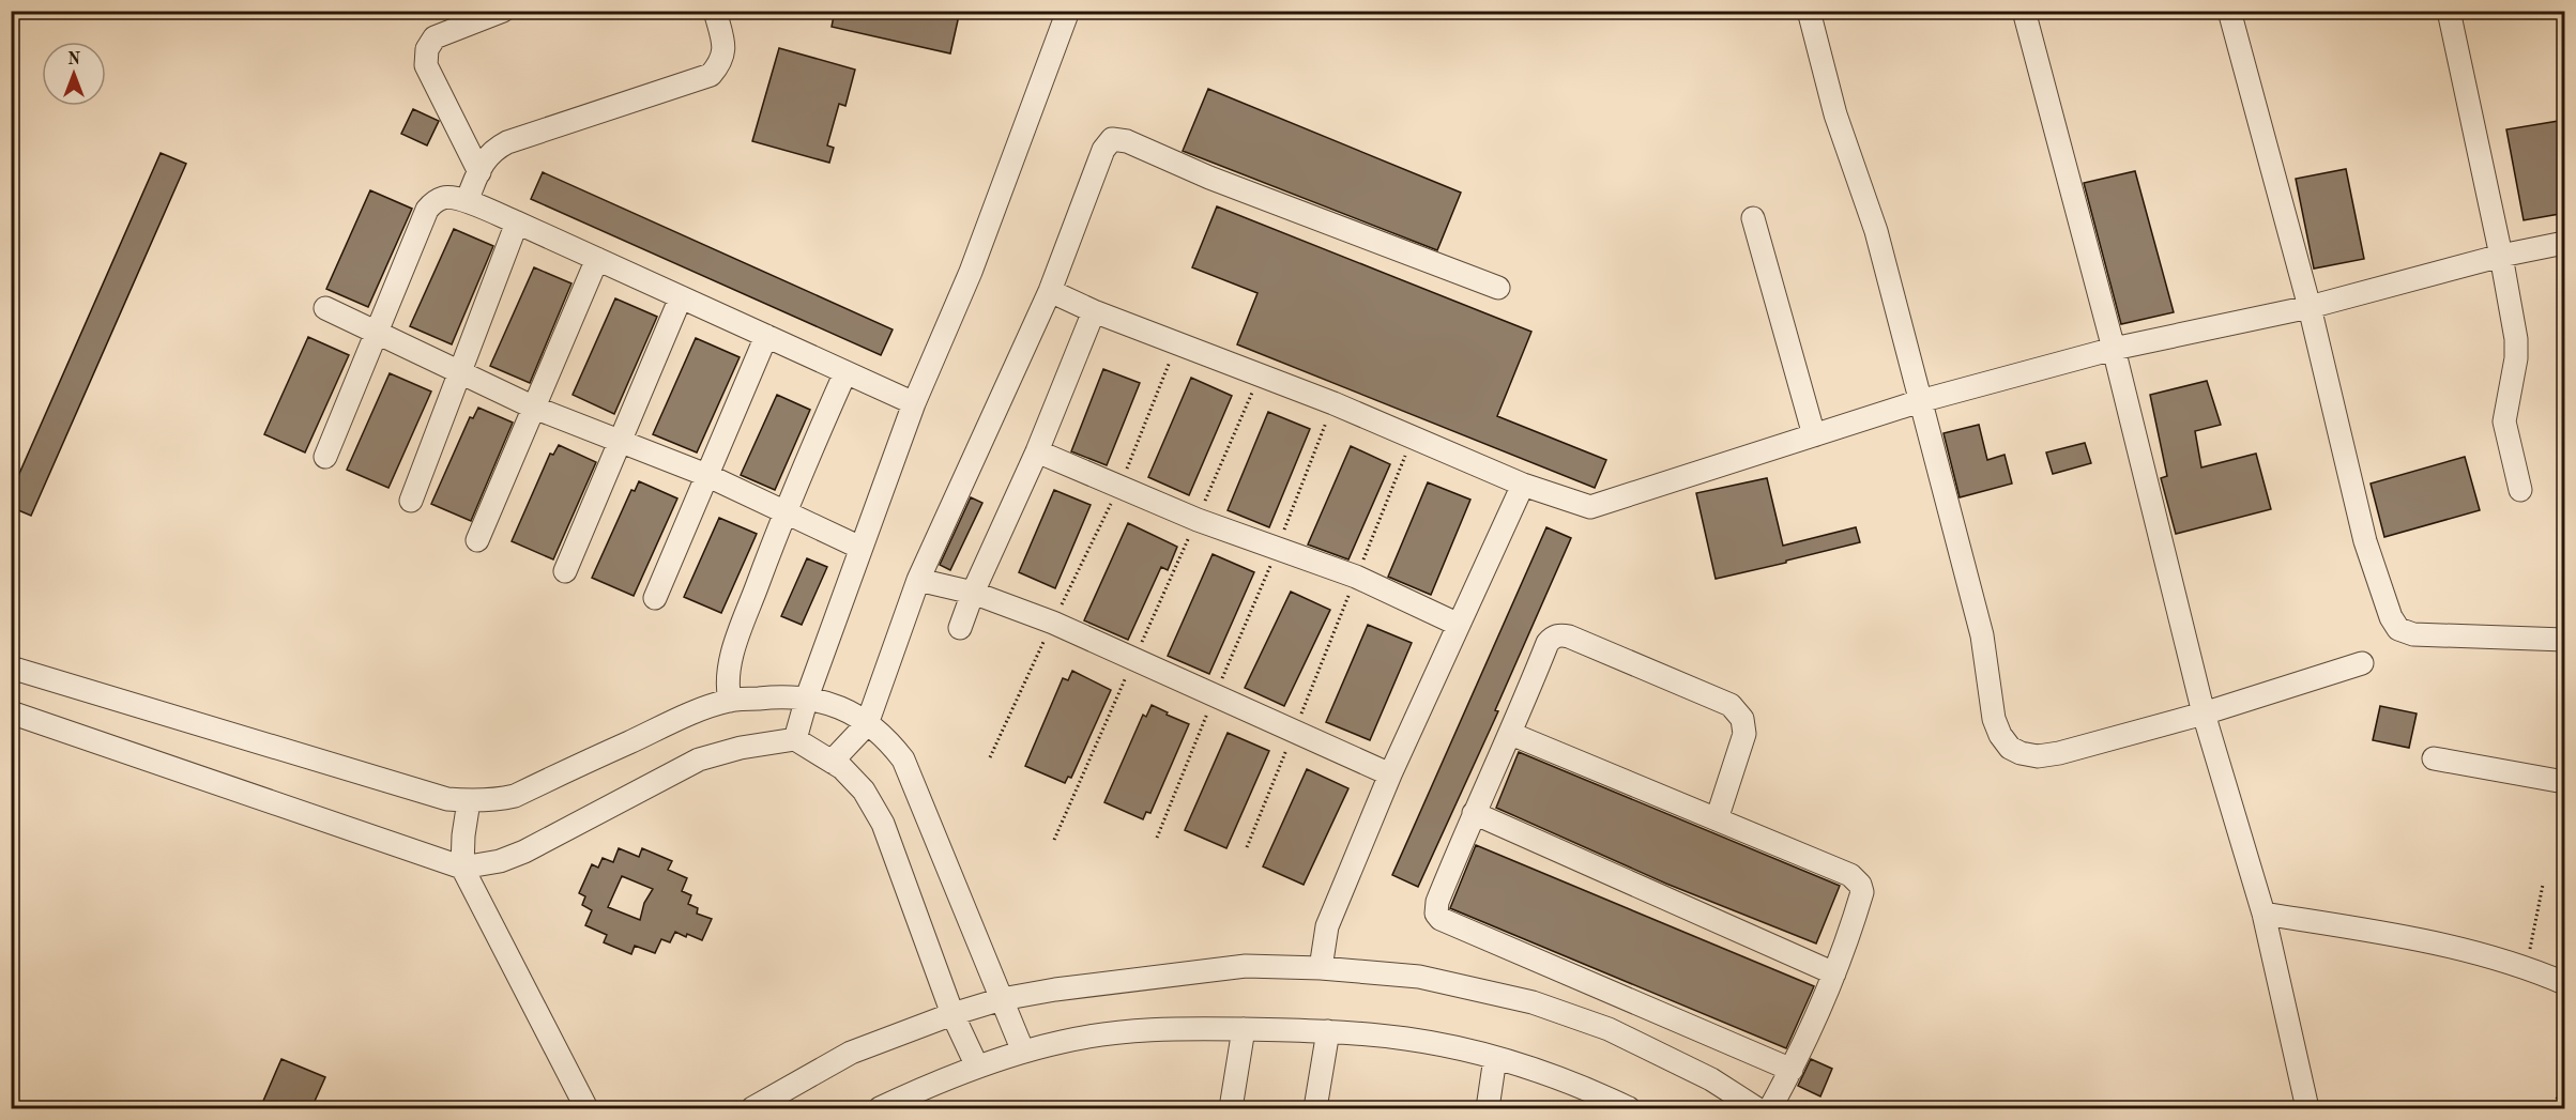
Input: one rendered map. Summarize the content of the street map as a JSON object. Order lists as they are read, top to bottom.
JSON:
{
  "north": "top"
}
